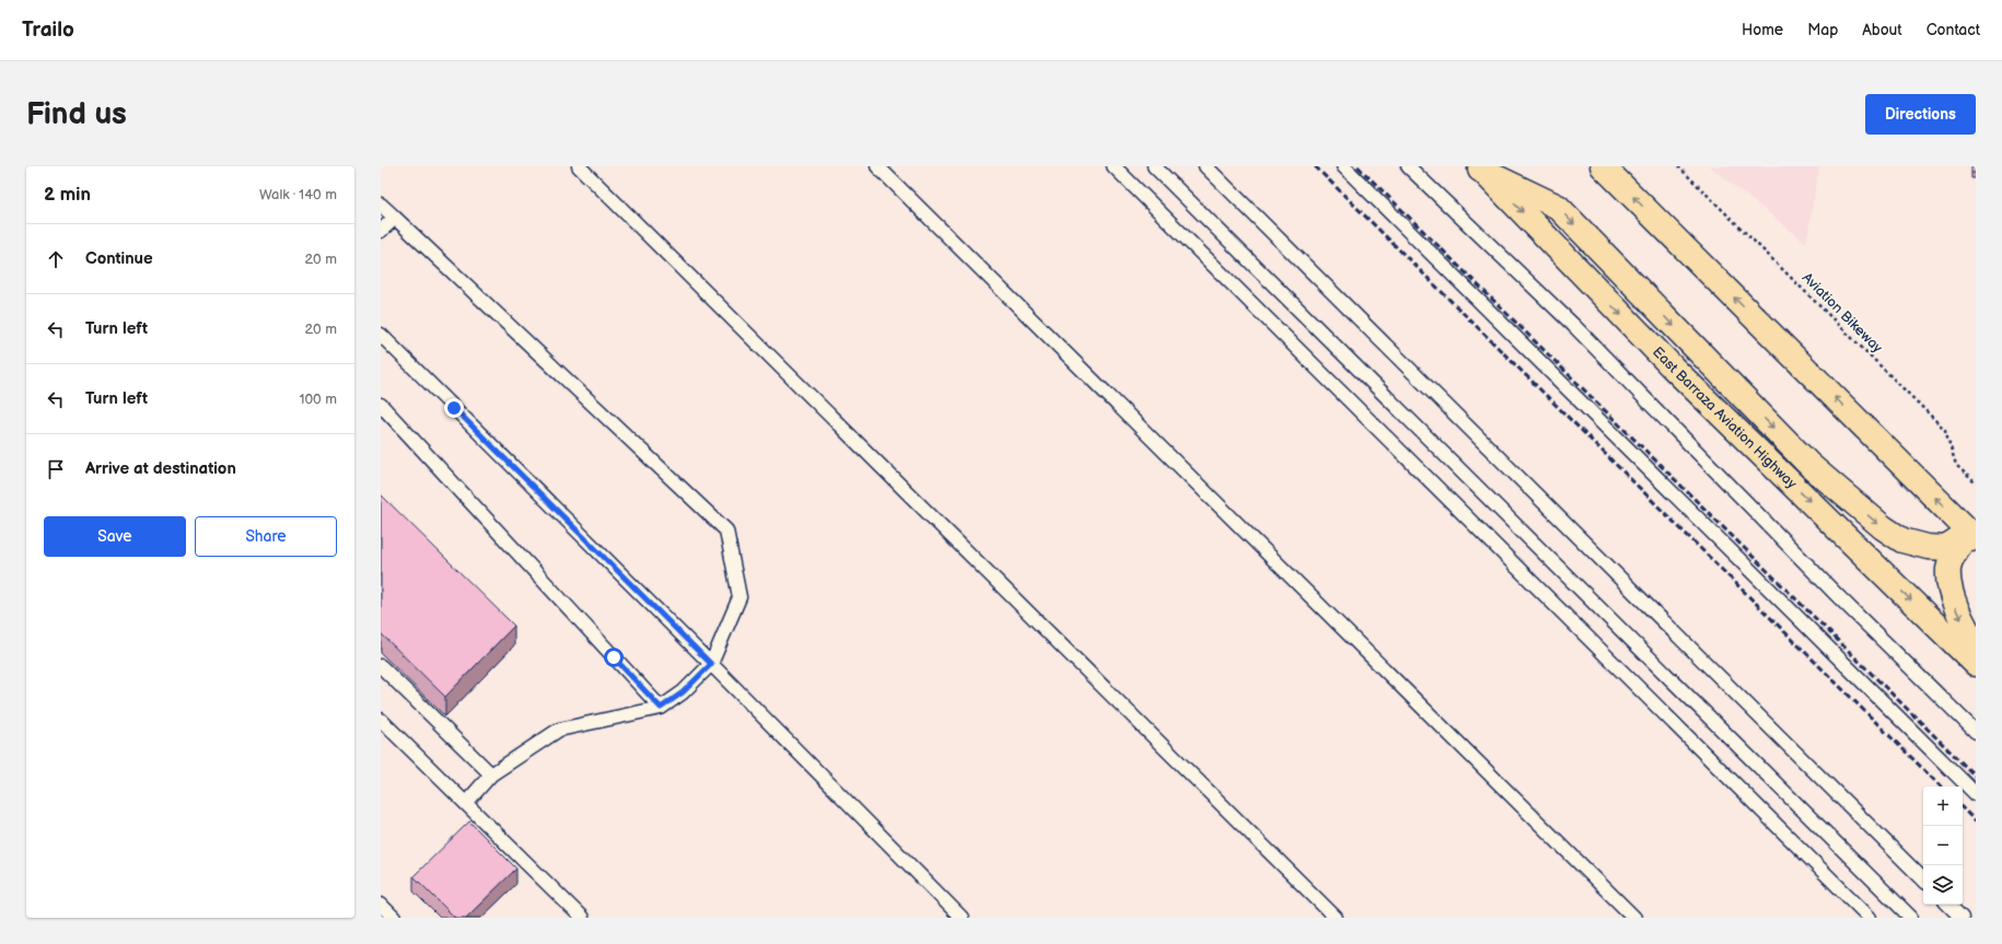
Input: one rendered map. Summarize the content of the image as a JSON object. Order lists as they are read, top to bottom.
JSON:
{
  "streets": {
    "main road": ["East Barraza Aviation Highway"],
    "path": ["Aviation Bikeway"]
  },
  "page": {
    "header": "Trailo",
    "nav": [
      "Home",
      "Map",
      "About",
      "Contact"
    ],
    "buttons": [
      "Directions",
      ["Save", "Share"]
    ],
    "title": "Find us",
    "heading": ["2 min", "Walk · 140 m"],
    "list": [
      ["Continue", "20 m"],
      ["Turn left", "20 m"],
      ["Turn left", "100 m"],
      "Arrive at destination"
    ],
    "map_buttons": ["+", "−"]
  }
}
